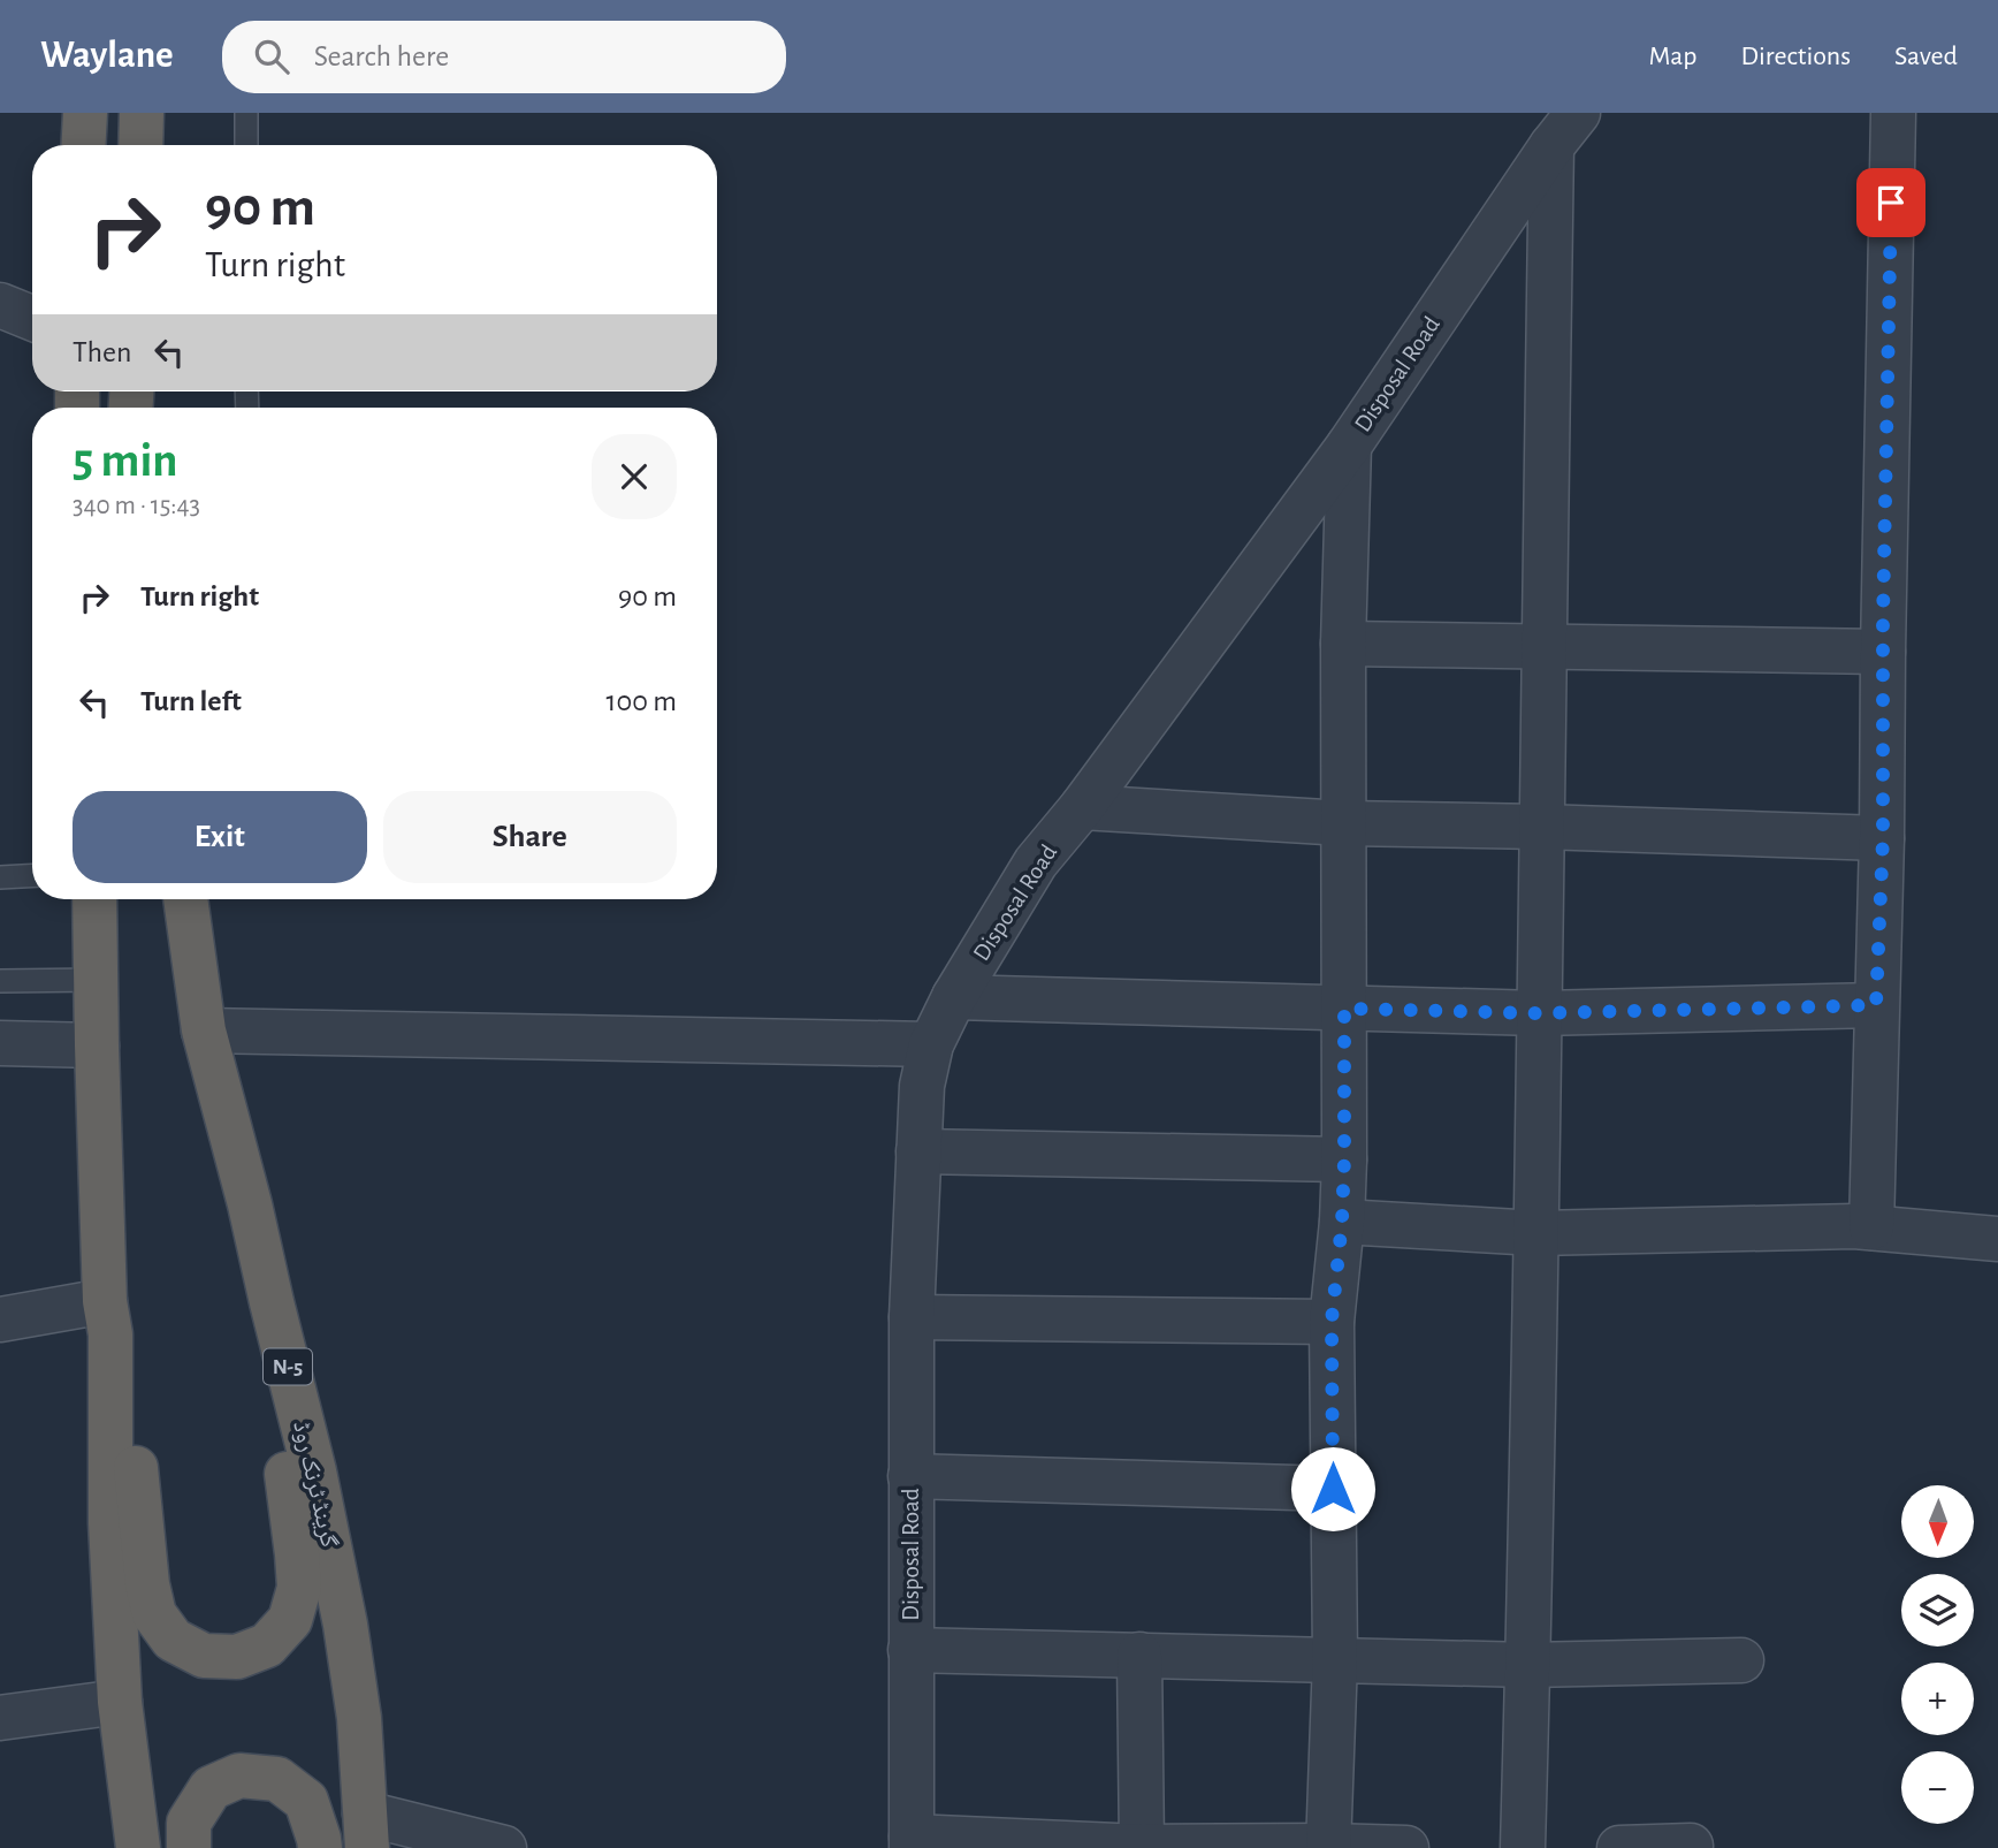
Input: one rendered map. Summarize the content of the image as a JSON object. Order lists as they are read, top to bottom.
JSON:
{
  "streets": {
    "highway": ["N-5", "گرینڈ ٹرنک روڈ"],
    "street": ["Disposal Road"]
  },
  "north": "bottom",
  "page": {
    "header": "Waylane",
    "search": "Search here",
    "nav": ["Map", "Directions", "Saved"],
    "turn": ["90 m", "Turn right"],
    "then": "Then",
    "heading": ["5 min", "340 m · 15:43"],
    "list": [
      {
        "name": "Turn right",
        "value": "90 m"
      },
      {
        "name": "Turn left",
        "value": "100 m"
      }
    ],
    "buttons": ["Exit", "Share"],
    "map_buttons": ["+", "−"]
  }
}
